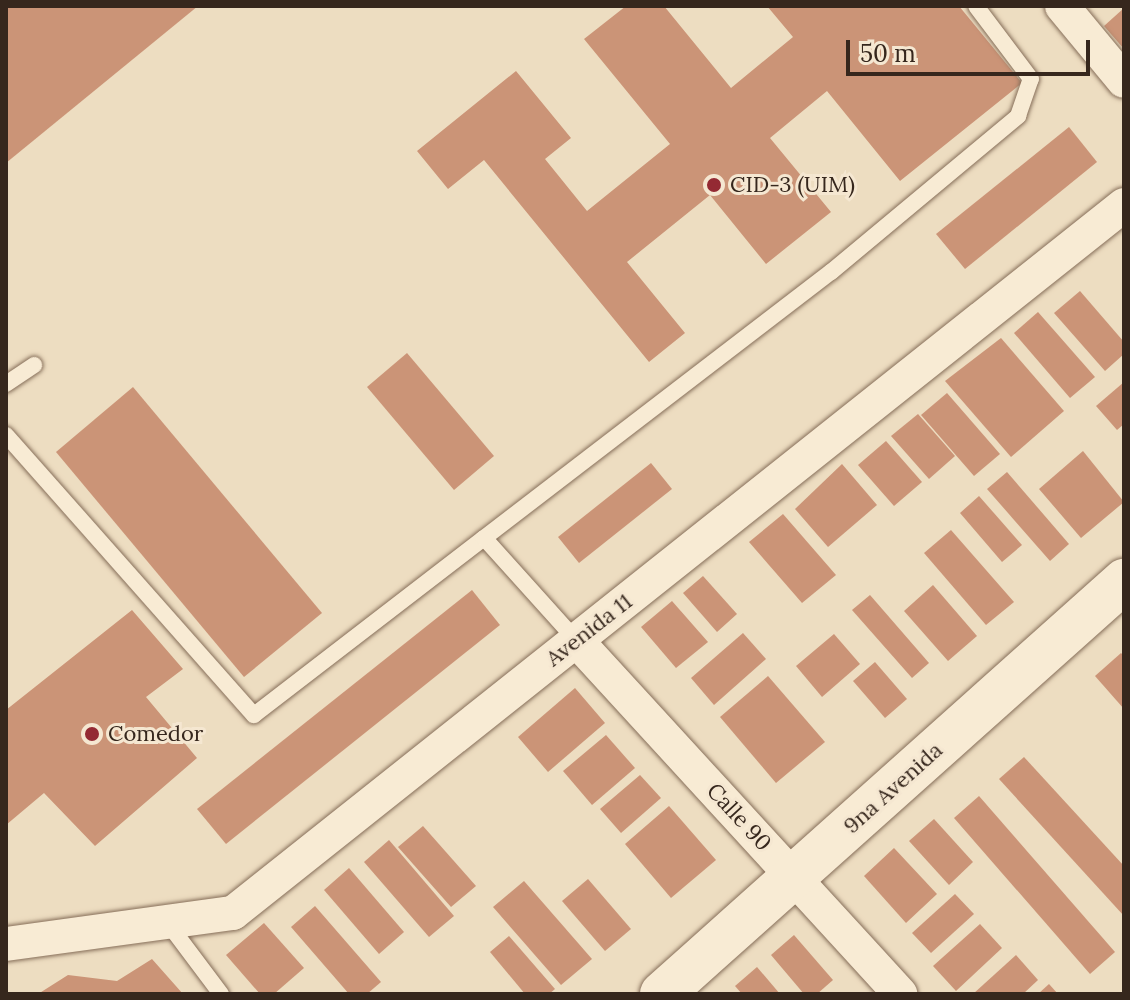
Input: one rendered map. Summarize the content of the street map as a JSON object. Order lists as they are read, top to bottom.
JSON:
{
  "streets": {
    "main road": ["9na Avenida"],
    "street": ["Avenida 11", "Calle 90"]
  },
  "crossings": [
    ["Avenida 11", "Calle 90"],
    ["9na Avenida", "Calle 90"]
  ],
  "places": ["CID-3 (UIM)", "Comedor"],
  "scale_bar": "50 m"
}
